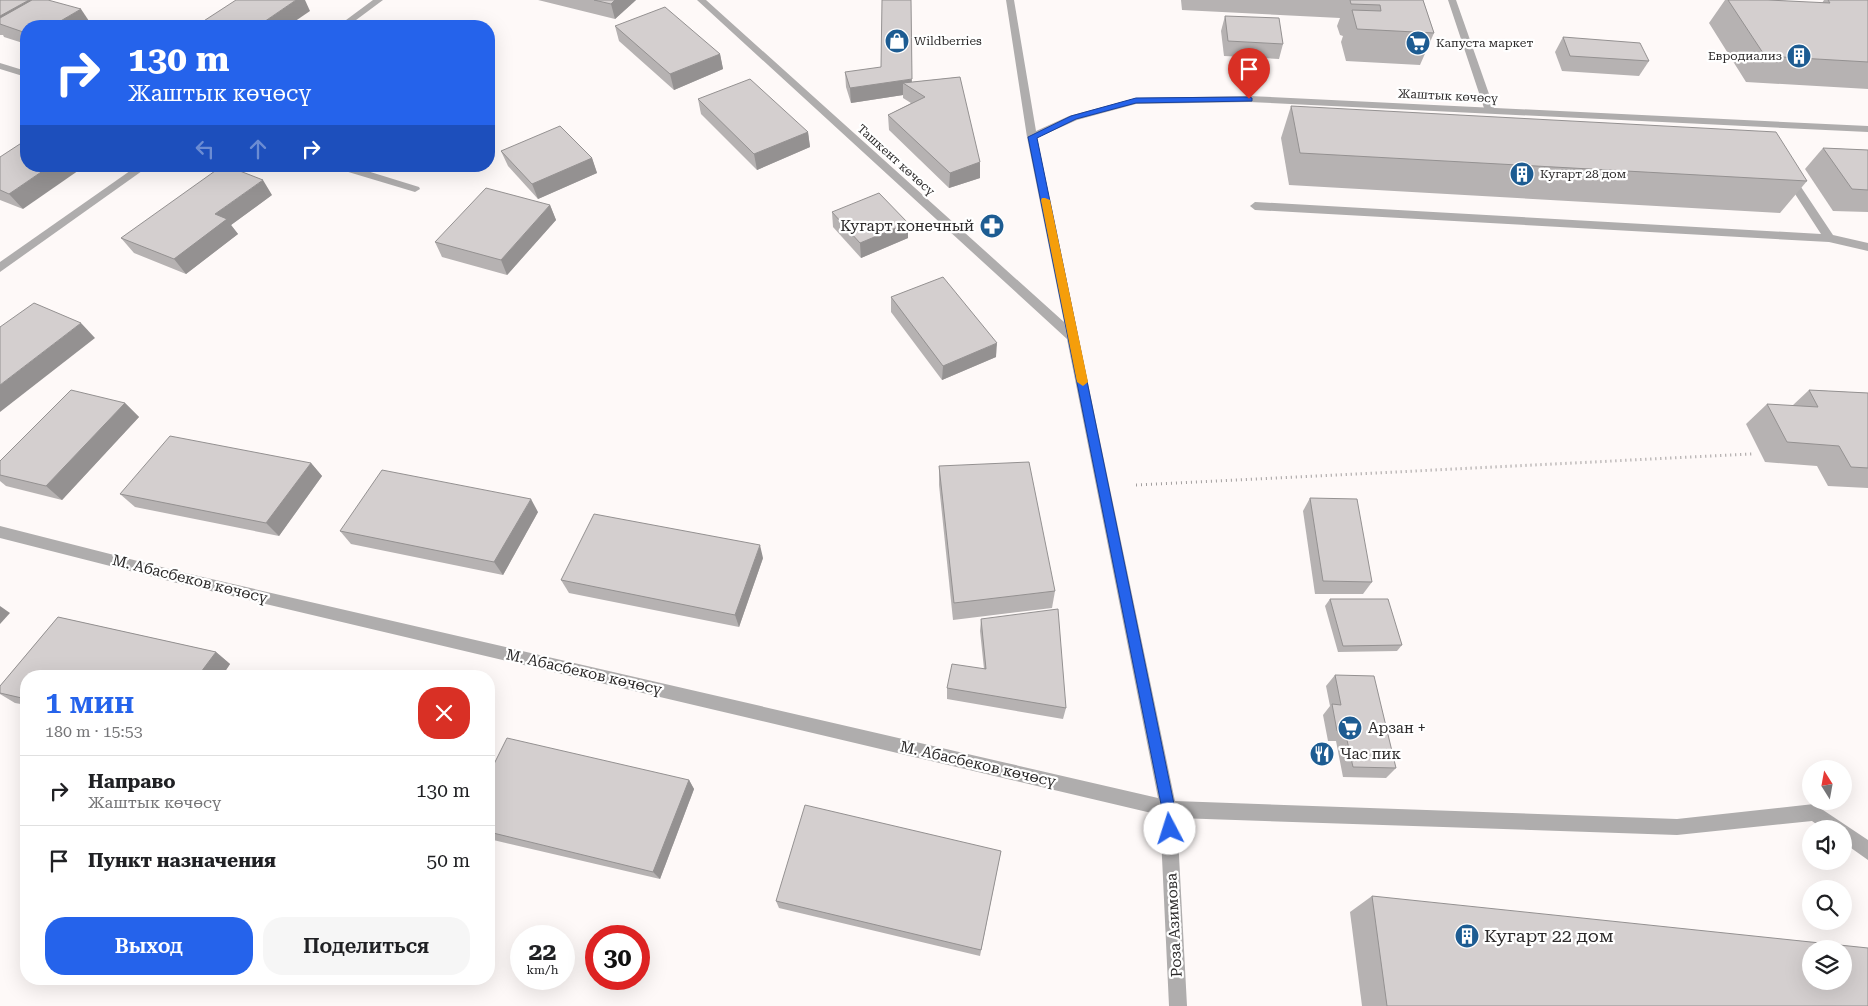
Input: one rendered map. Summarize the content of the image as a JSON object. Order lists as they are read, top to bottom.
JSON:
{
  "streets": {
    "street": [
      "Жаштык көчөсү",
      "Ташкент көчөсү",
      "М. Абасбеков көчөсү",
      "Роза Азимова"
    ]
  },
  "crossings": [
    ["Жаштык көчөсү", "Роза Азимова"],
    ["Ташкент көчөсү", "Роза Азимова"],
    ["М. Абасбеков көчөсү", "Роза Азимова"]
  ],
  "places": {
    "shop": ["Wildberries"],
    "supermarket": ["Капуста маркет", "Арзан +"],
    "building": ["Евродиализ", "Кугарт 28 дом", "Кугарт 22 дом"],
    "pharmacy": ["Кугарт конечный"],
    "restaurant": ["Час пик"]
  },
  "north": "top",
  "page": {
    "turn": ["130 m", "Жаштык көчөсү"],
    "heading": ["1 мин", "180 m · 15:53"],
    "list": [
      {
        "name": "Направо",
        "note": "Жаштык көчөсү",
        "value": "130 m"
      },
      {
        "name": "Пункт назначения",
        "value": "50 m"
      }
    ],
    "buttons": ["Выход", "Поделиться"],
    "speed": "22 km/h",
    "limit": "30"
  }
}
